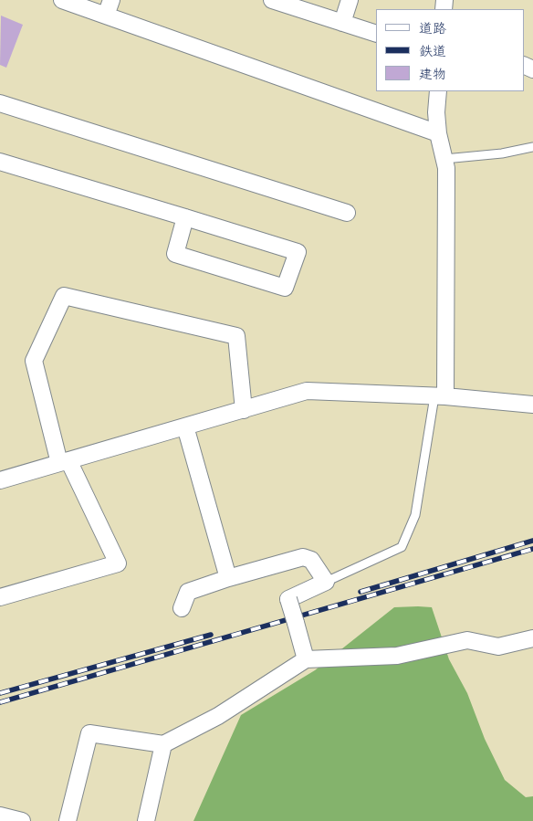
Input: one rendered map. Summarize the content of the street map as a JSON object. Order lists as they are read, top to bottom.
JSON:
{
  "legend": ["道路", "鉄道", "建物"]
}
